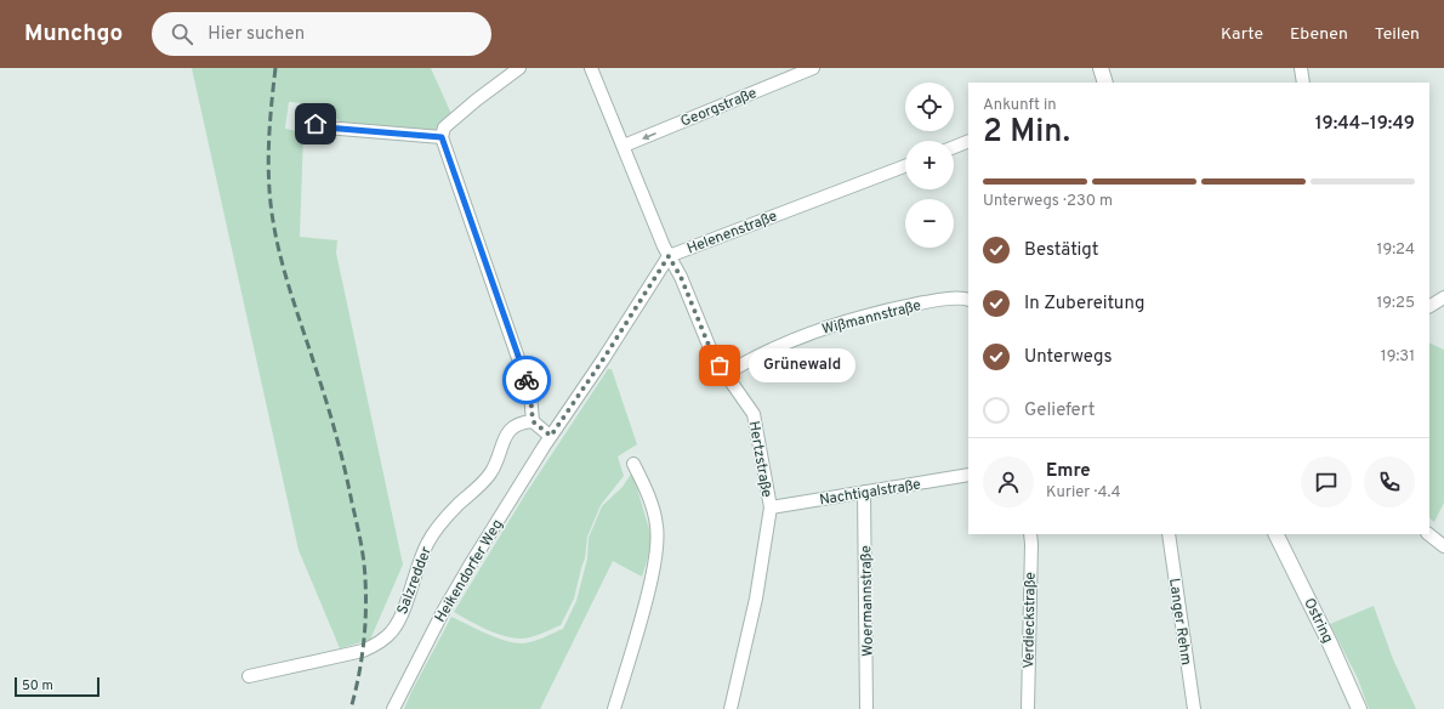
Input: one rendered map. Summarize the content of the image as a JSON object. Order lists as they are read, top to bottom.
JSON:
{
  "streets": {
    "street": [
      "Georgstraße",
      "Helenenstraße",
      "Wißmannstraße",
      "Hertzstraße",
      "Nachtigalstraße",
      "Heikendorfer Weg",
      "Salzredder",
      "Woermannstraße",
      "Verdieckstraße",
      "Ostring",
      "Langer Rehm"
    ]
  },
  "crossings": [
    ["Georgstraße", "Hertzstraße"],
    ["Helenenstraße", "Hertzstraße"],
    ["Helenenstraße", "Heikendorfer Weg"],
    ["Wißmannstraße", "Hertzstraße"],
    ["Hertzstraße", "Nachtigalstraße"],
    ["Nachtigalstraße", "Woermannstraße"]
  ],
  "one_way": ["Georgstraße"],
  "places": ["Grünewald"],
  "scale_bar": "50 m",
  "page": {
    "header": "Munchgo",
    "search": "Hier suchen",
    "nav": ["Karte", "Ebenen", "Teilen"],
    "map_buttons": ["+", "−"],
    "heading": ["2 Min.", "Ankunft in", "19:44–19:49"],
    "panel": ["Emre", "Kurier · 4.4"],
    "bar": "Unterwegs · 230 m",
    "list": [
      ["Bestätigt", "19:24"],
      ["In Zubereitung", "19:25"],
      ["Unterwegs", "19:31"],
      "Geliefert"
    ],
    "bubble": "Grünewald",
    "scale": "50 m"
  }
}
